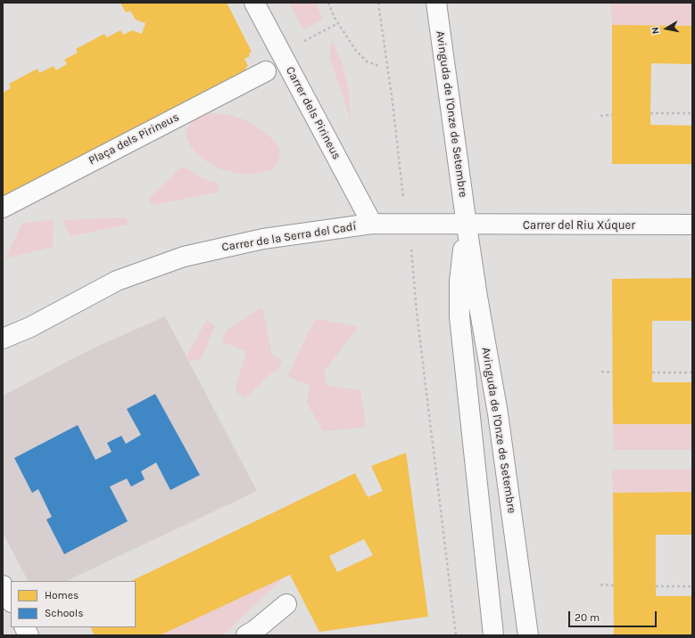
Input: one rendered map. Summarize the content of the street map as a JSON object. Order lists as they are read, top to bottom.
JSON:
{
  "streets": {
    "street": [
      "Carrer dels Pirineus",
      "Avinguda de l'Onze de Setembre",
      "Plaça dels Pirineus",
      "Carrer del Riu Xúquer",
      "Carrer de la Serra del Cadí"
    ]
  },
  "crossings": [
    ["Carrer dels Pirineus", "Carrer de la Serra del Cadí"],
    ["Avinguda de l'Onze de Setembre", "Carrer del Riu Xúquer"],
    ["Avinguda de l'Onze de Setembre", "Carrer de la Serra del Cadí"],
    ["Carrer del Riu Xúquer", "Carrer de la Serra del Cadí"]
  ],
  "legend": ["Homes", "Schools"],
  "scale_bar": "20 m",
  "north": "left"
}
